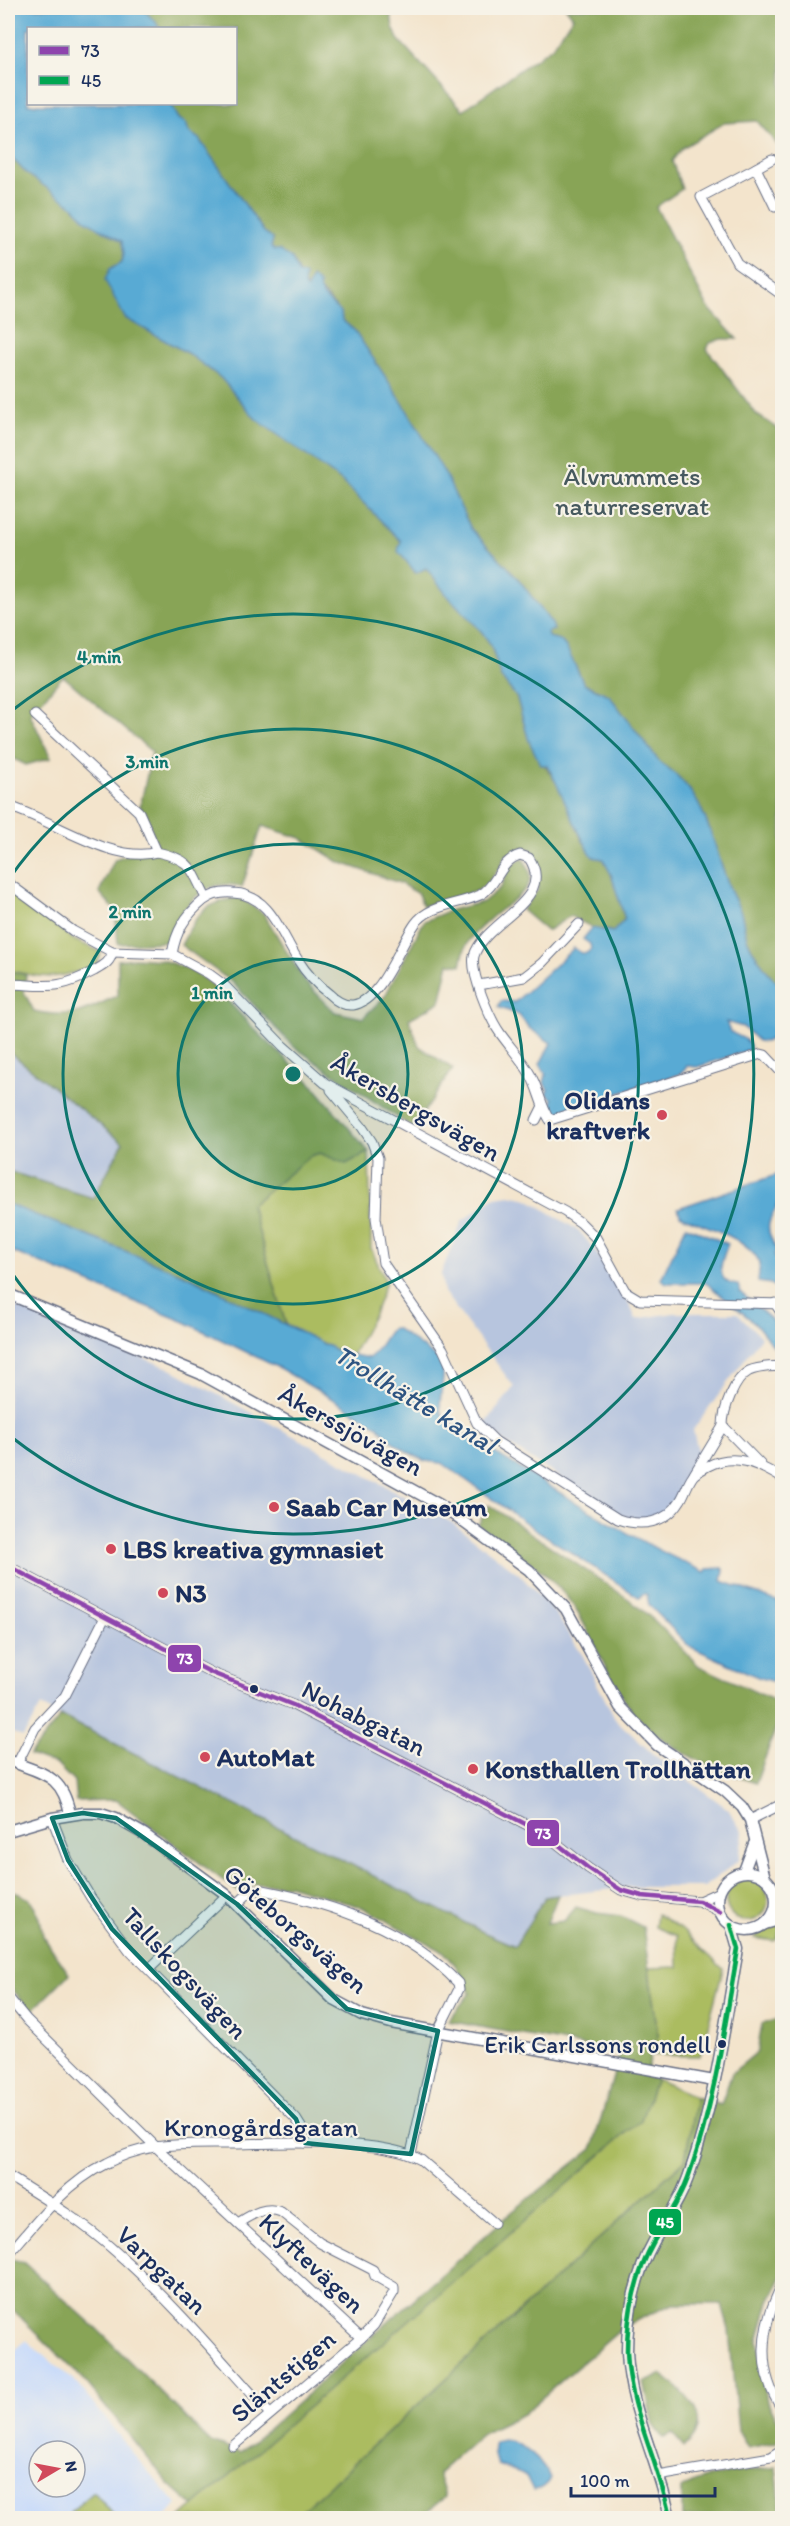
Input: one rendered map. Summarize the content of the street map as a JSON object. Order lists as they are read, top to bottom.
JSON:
{
  "streets": {
    "street": [
      "Åkersbergsvägen",
      "Åkerssjövägen",
      "Nohabgatan",
      "Göteborgsvägen",
      "Tallskogsvägen",
      "Kronogårdsgatan",
      "Klyftevägen",
      "Varpgatan",
      "Släntstigen"
    ]
  },
  "crossings": [
    ["Åkerssjövägen", "Nohabgatan"],
    ["Göteborgsvägen", "Tallskogsvägen"],
    ["Tallskogsvägen", "Kronogårdsgatan"],
    ["Kronogårdsgatan", "Klyftevägen"],
    ["Kronogårdsgatan", "Varpgatan"],
    ["Klyftevägen", "Släntstigen"],
    ["Varpgatan", "Släntstigen"]
  ],
  "water": ["Trollhätte kanal"],
  "parks": ["Älvrummets naturreservat"],
  "places": [
    "Olidans kraftverk",
    "Saab Car Museum",
    "LBS kreativa gymnasiet",
    "N3",
    "AutoMat",
    "Konsthallen Trollhättan",
    "Erik Carlssons rondell"
  ],
  "lines": ["transit line 73", "transit line 45"],
  "legend": ["73", "45"],
  "scale_bar": "100 m",
  "north": "right",
  "rings": [
    "4 min",
    "3 min",
    "2 min",
    "1 min"
  ]
}
